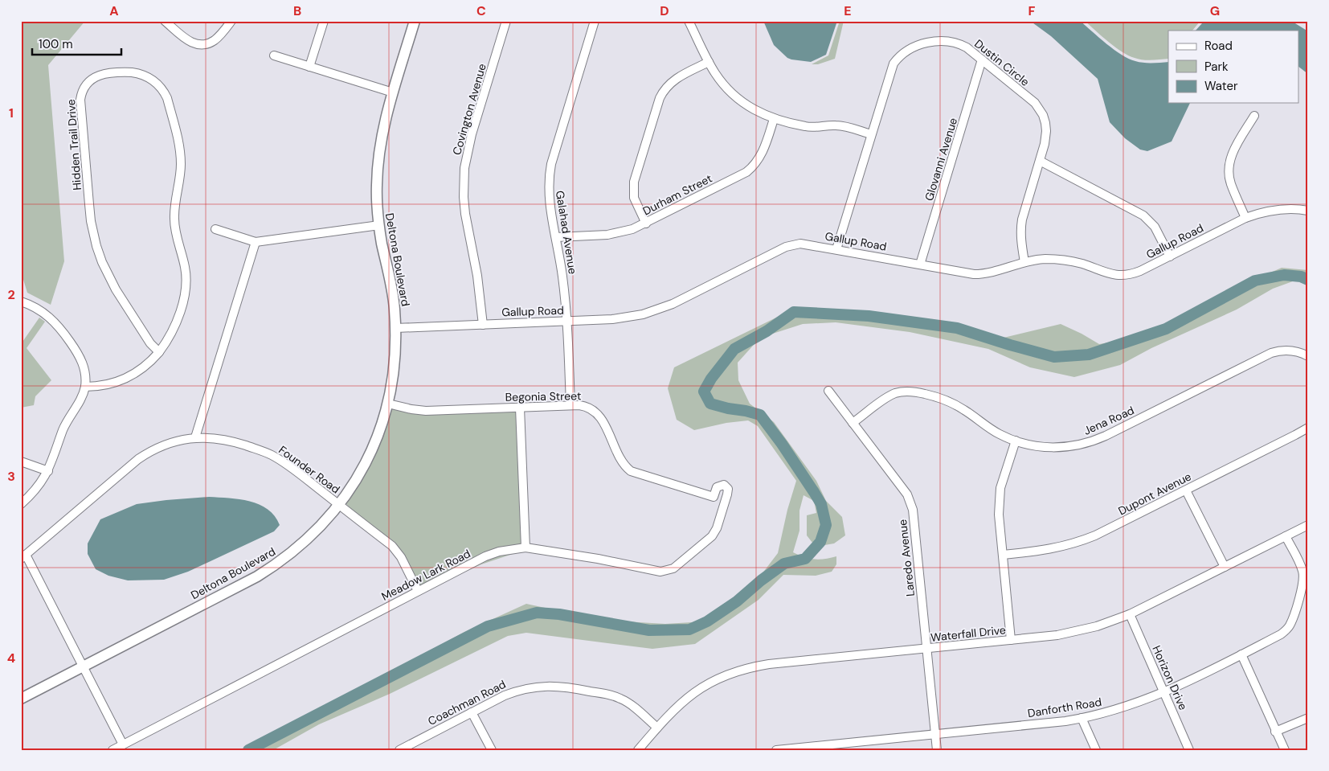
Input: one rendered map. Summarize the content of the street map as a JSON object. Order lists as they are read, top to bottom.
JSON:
{
  "streets": {
    "main road": ["Deltona Boulevard"],
    "street": [
      "Dustin Circle",
      "Covington Avenue",
      "Hidden Trail Drive",
      "Glovanni Avenue",
      "Durham Street",
      "Galahad Avenue",
      "Gallup Road",
      "Begonia Street",
      "Jena Road",
      "Founder Road",
      "Dupont Avenue",
      "Laredo Avenue",
      "Meadow Lark Road",
      "Waterfall Drive",
      "Horizon Drive",
      "Coachman Road",
      "Danforth Road"
    ]
  },
  "crossings": [
    ["Dustin Circle", "Glovanni Avenue"],
    ["Dustin Circle", "Gallup Road"],
    ["Covington Avenue", "Gallup Road"],
    ["Glovanni Avenue", "Gallup Road"],
    ["Durham Street", "Galahad Avenue"],
    ["Galahad Avenue", "Gallup Road"],
    ["Galahad Avenue", "Begonia Street"],
    ["Gallup Road", "Deltona Boulevard"],
    ["Deltona Boulevard", "Begonia Street"],
    ["Deltona Boulevard", "Founder Road"],
    ["Begonia Street", "Meadow Lark Road"],
    ["Jena Road", "Laredo Avenue"],
    ["Founder Road", "Meadow Lark Road"],
    ["Laredo Avenue", "Waterfall Drive"],
    ["Laredo Avenue", "Danforth Road"],
    ["Waterfall Drive", "Horizon Drive"],
    ["Waterfall Drive", "Coachman Road"],
    ["Waterfall Drive", "Danforth Road"],
    ["Horizon Drive", "Danforth Road"]
  ],
  "legend": ["Road", "Park", "Water"],
  "scale_bar": "100 m",
  "grid": {
    "columns": [
      "A",
      "B",
      "C",
      "D",
      "E",
      "F",
      "G"
    ],
    "rows": [
      "1",
      "2",
      "3",
      "4"
    ]
  }
}
